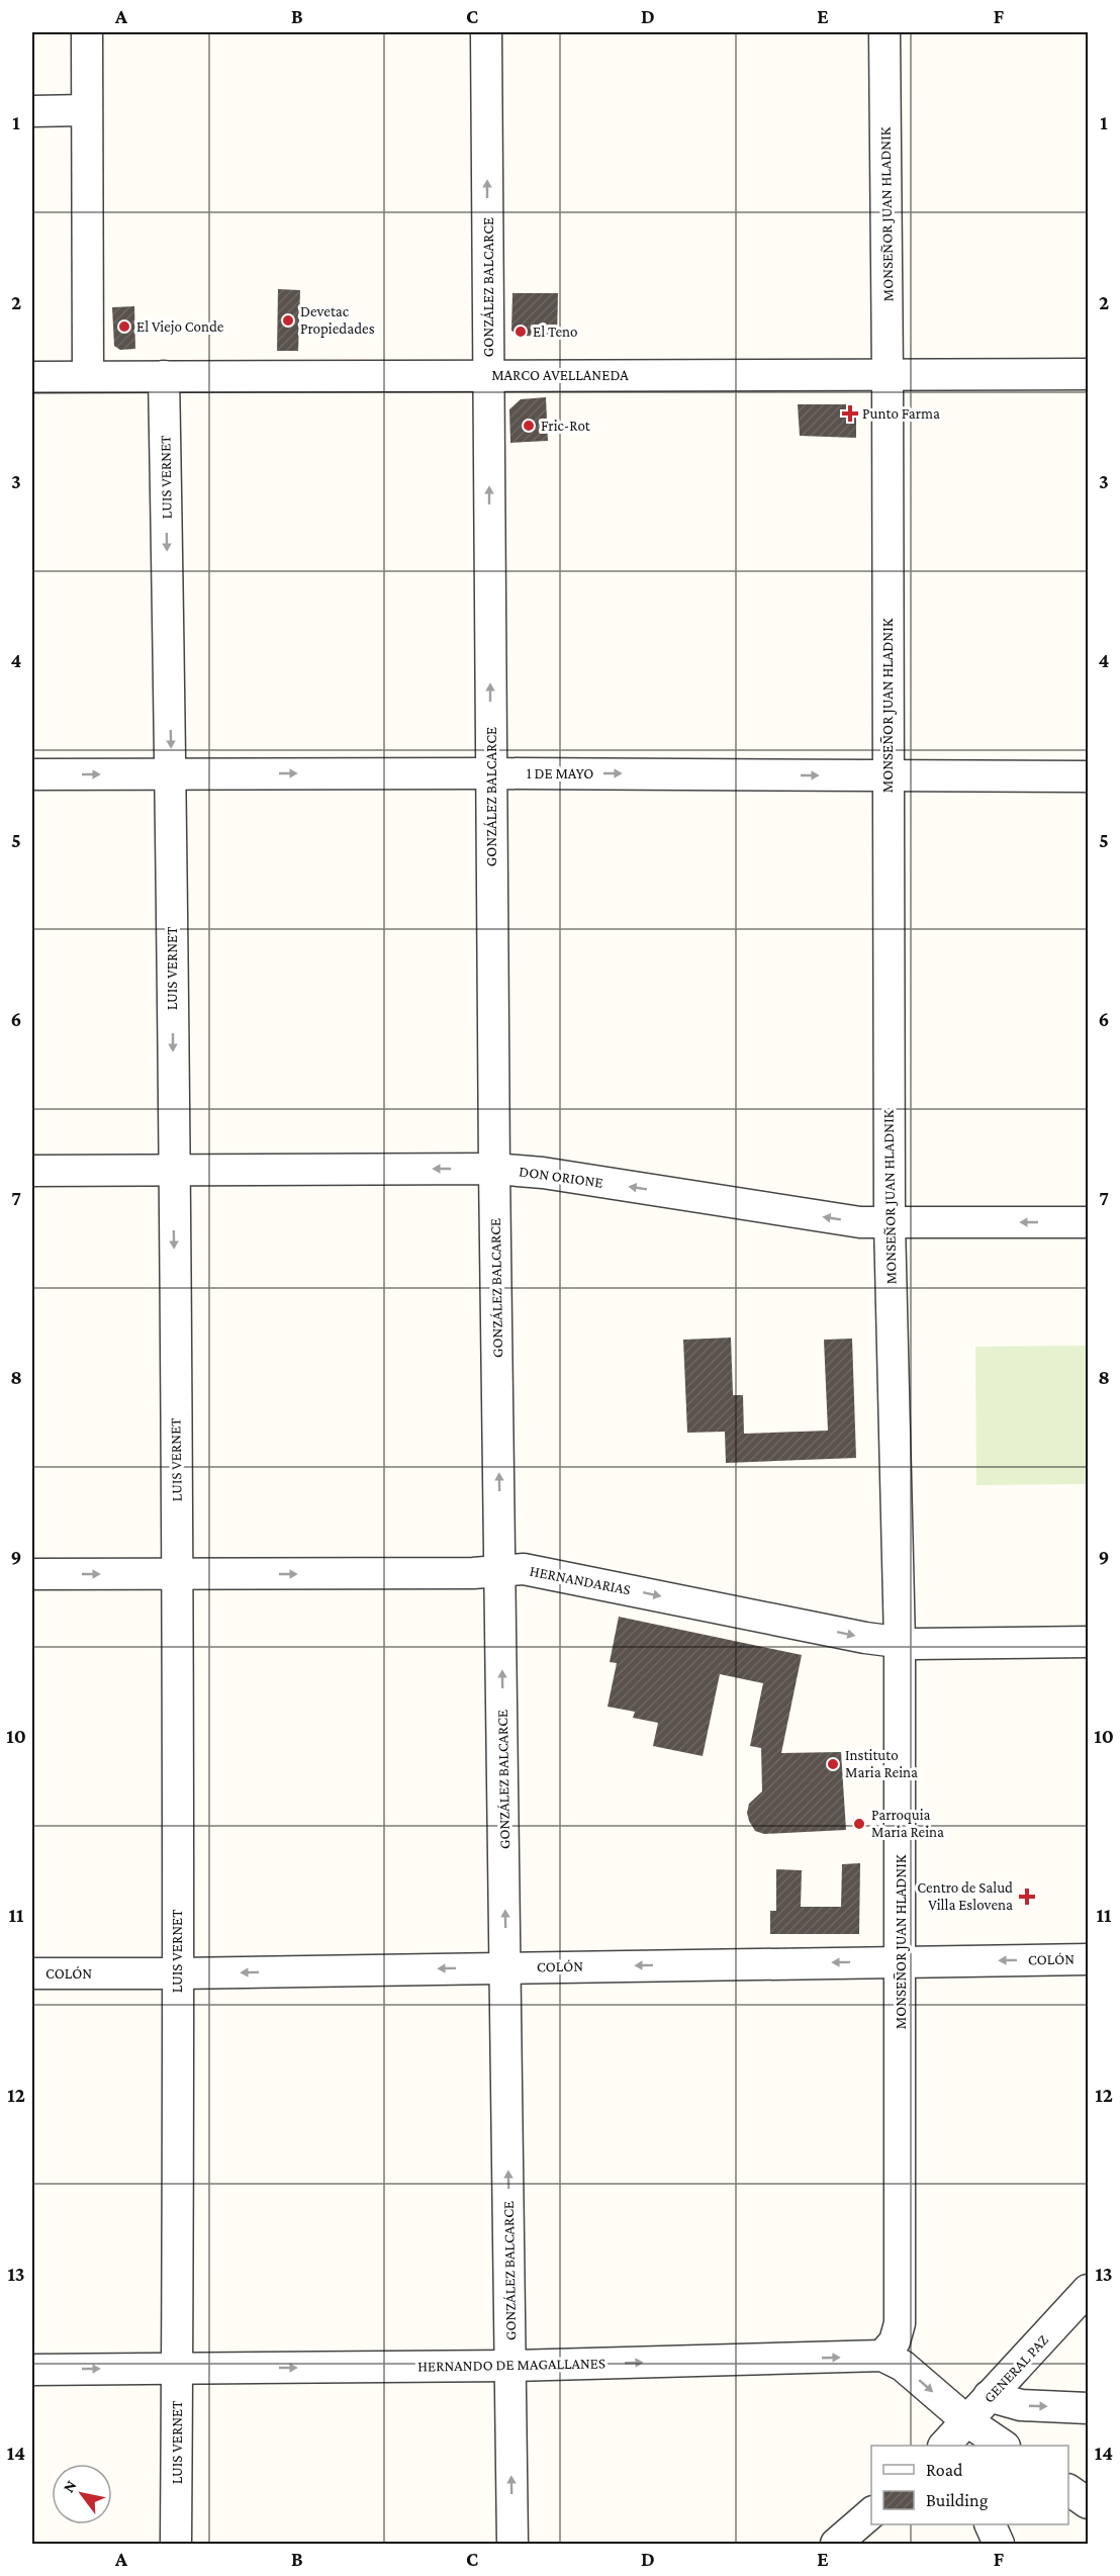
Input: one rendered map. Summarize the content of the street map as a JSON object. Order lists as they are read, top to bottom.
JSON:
{
  "streets": {
    "street": [
      "MONSEÑOR JUAN HLADNIK",
      "GONZÁLEZ BALCARCE",
      "MARCO AVELLANEDA",
      "LUIS VERNET",
      "1 DE MAYO",
      "DON ORIONE",
      "HERNANDARIAS",
      "COLÓN",
      "HERNANDO DE MAGALLANES",
      "GENERAL PAZ"
    ]
  },
  "crossings": [
    ["MONSEÑOR JUAN HLADNIK", "MARCO AVELLANEDA"],
    ["MONSEÑOR JUAN HLADNIK", "1 DE MAYO"],
    ["MONSEÑOR JUAN HLADNIK", "DON ORIONE"],
    ["MONSEÑOR JUAN HLADNIK", "HERNANDARIAS"],
    ["MONSEÑOR JUAN HLADNIK", "COLÓN"],
    ["MONSEÑOR JUAN HLADNIK", "HERNANDO DE MAGALLANES"],
    ["GONZÁLEZ BALCARCE", "MARCO AVELLANEDA"],
    ["GONZÁLEZ BALCARCE", "1 DE MAYO"],
    ["GONZÁLEZ BALCARCE", "DON ORIONE"],
    ["GONZÁLEZ BALCARCE", "HERNANDARIAS"],
    ["GONZÁLEZ BALCARCE", "COLÓN"],
    ["GONZÁLEZ BALCARCE", "HERNANDO DE MAGALLANES"],
    ["MARCO AVELLANEDA", "LUIS VERNET"],
    ["LUIS VERNET", "1 DE MAYO"],
    ["LUIS VERNET", "DON ORIONE"],
    ["LUIS VERNET", "HERNANDARIAS"],
    ["LUIS VERNET", "COLÓN"],
    ["LUIS VERNET", "HERNANDO DE MAGALLANES"]
  ],
  "one_way": [
    "GONZÁLEZ BALCARCE",
    "LUIS VERNET",
    "1 DE MAYO",
    "DON ORIONE",
    "HERNANDARIAS",
    "COLÓN",
    "HERNANDO DE MAGALLANES"
  ],
  "places": {
    "other": [
      "Devetac Propiedades",
      "El Viejo Conde",
      "El Teno",
      "Fric-Rot",
      "Instituto Maria Reina",
      "Parroquia Maria Reina"
    ],
    "health": ["Punto Farma", "Centro de Salud Villa Eslovena"]
  },
  "legend": ["Road", "Building"],
  "north": "top left",
  "grid": {
    "columns": [
      "A",
      "B",
      "C",
      "D",
      "E",
      "F"
    ],
    "rows": [
      "1",
      "2",
      "3",
      "4",
      "5",
      "6",
      "7",
      "8",
      "9",
      "10",
      "11",
      "12",
      "13",
      "14"
    ]
  }
}
